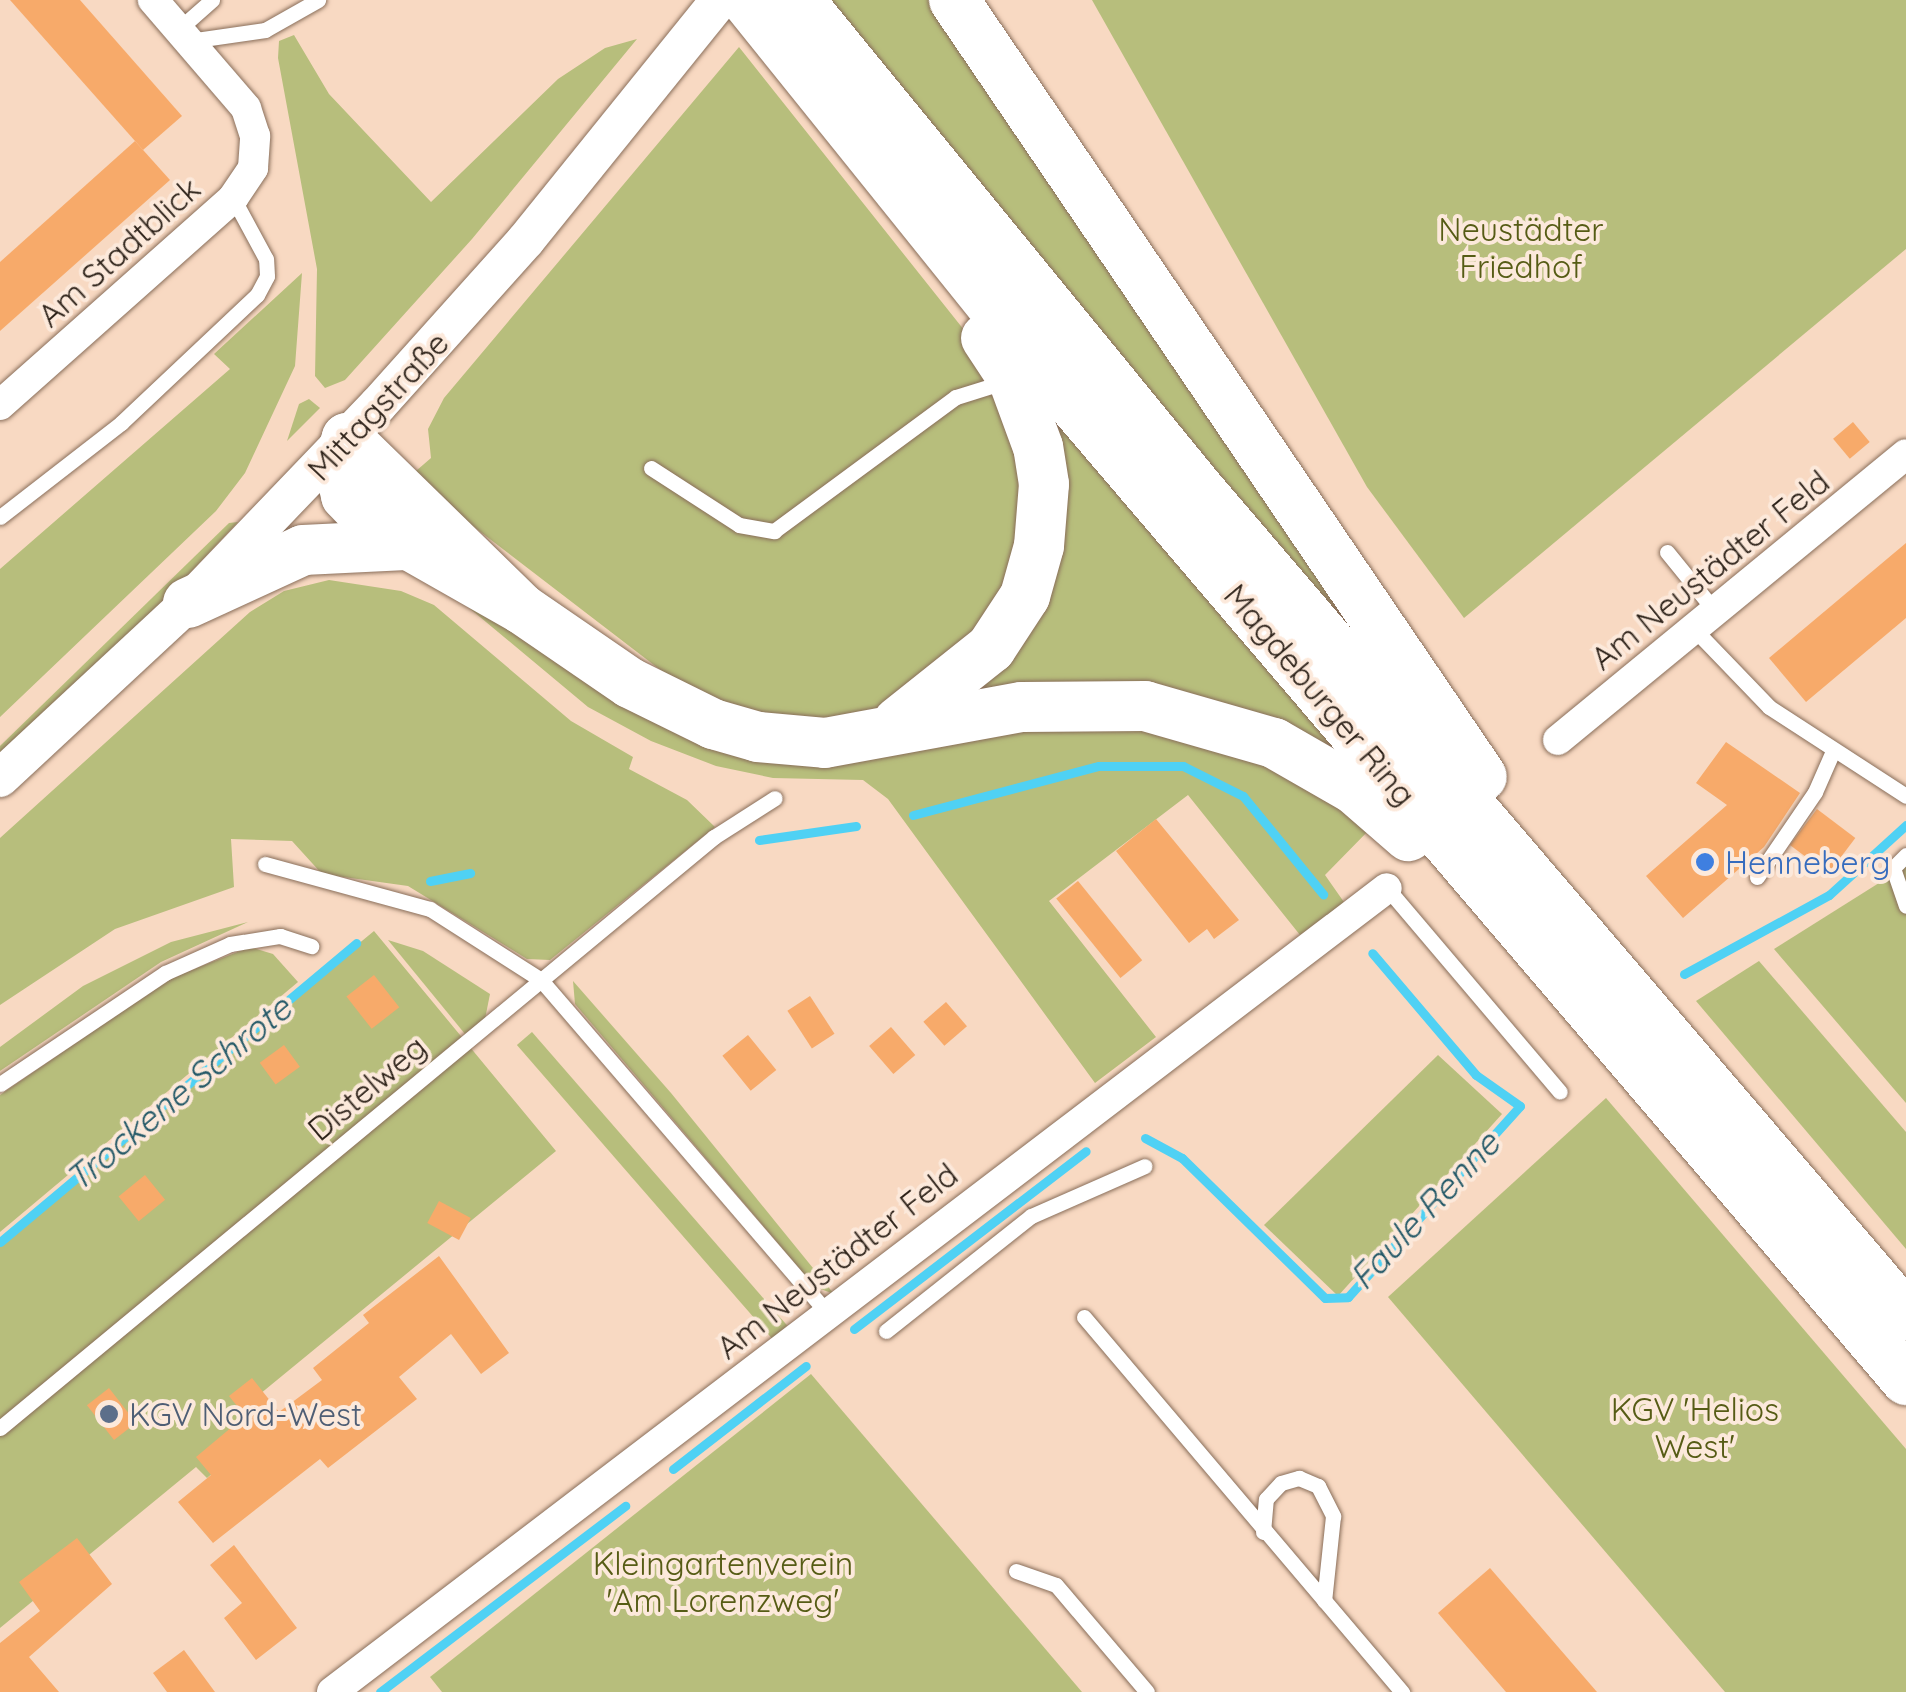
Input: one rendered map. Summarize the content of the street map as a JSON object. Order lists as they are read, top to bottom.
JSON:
{
  "streets": {
    "highway": ["Magdeburger Ring"],
    "street": ["Am Stadtblick", "Mittagstraße", "Am Neustädter Feld"],
    "lane": ["Distelweg"]
  },
  "water": ["Trockene Schrote", "Faule Renne"],
  "parks": ["Neustädter Friedhof", "KGV 'Helios West'", "Kleingartenverein 'Am Lorenzweg'"],
  "places": ["Henneberg", "KGV Nord-West"]
}
